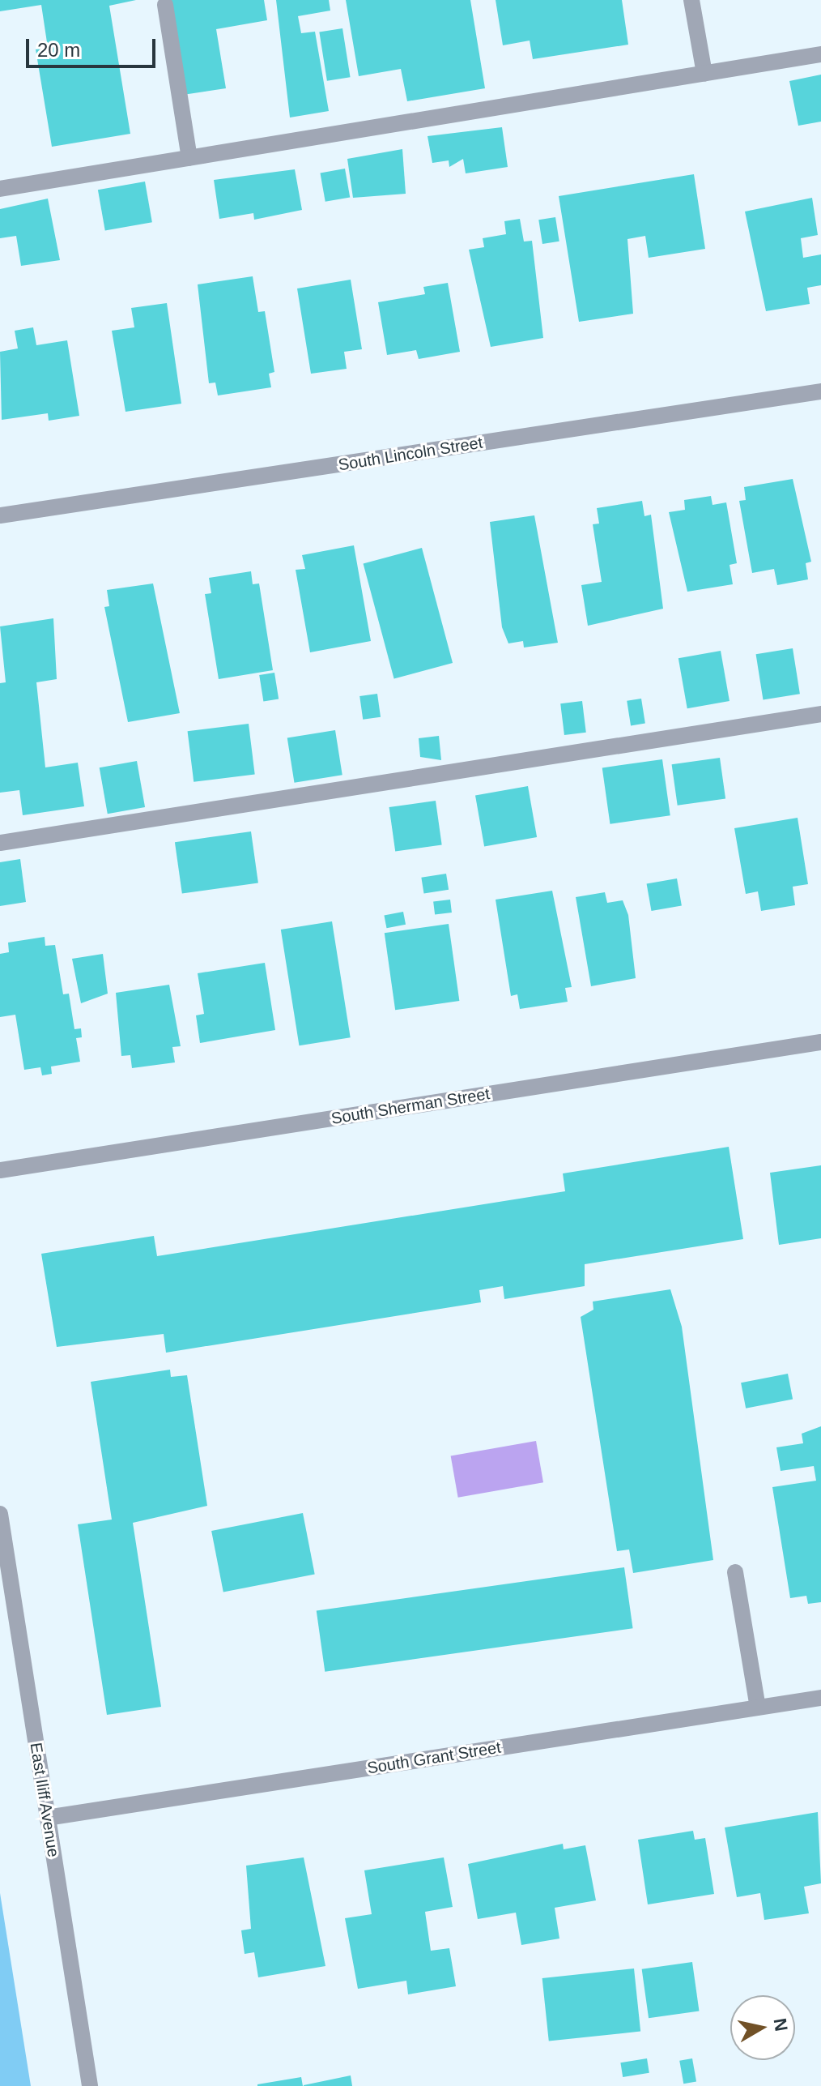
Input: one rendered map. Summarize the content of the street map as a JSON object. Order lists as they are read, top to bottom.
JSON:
{
  "streets": {
    "street": [
      "South Lincoln Street",
      "South Sherman Street",
      "South Grant Street",
      "East Iliff Avenue"
    ]
  },
  "crossings": [
    ["South Grant Street", "East Iliff Avenue"]
  ],
  "scale_bar": "20 m",
  "north": "right"
}
